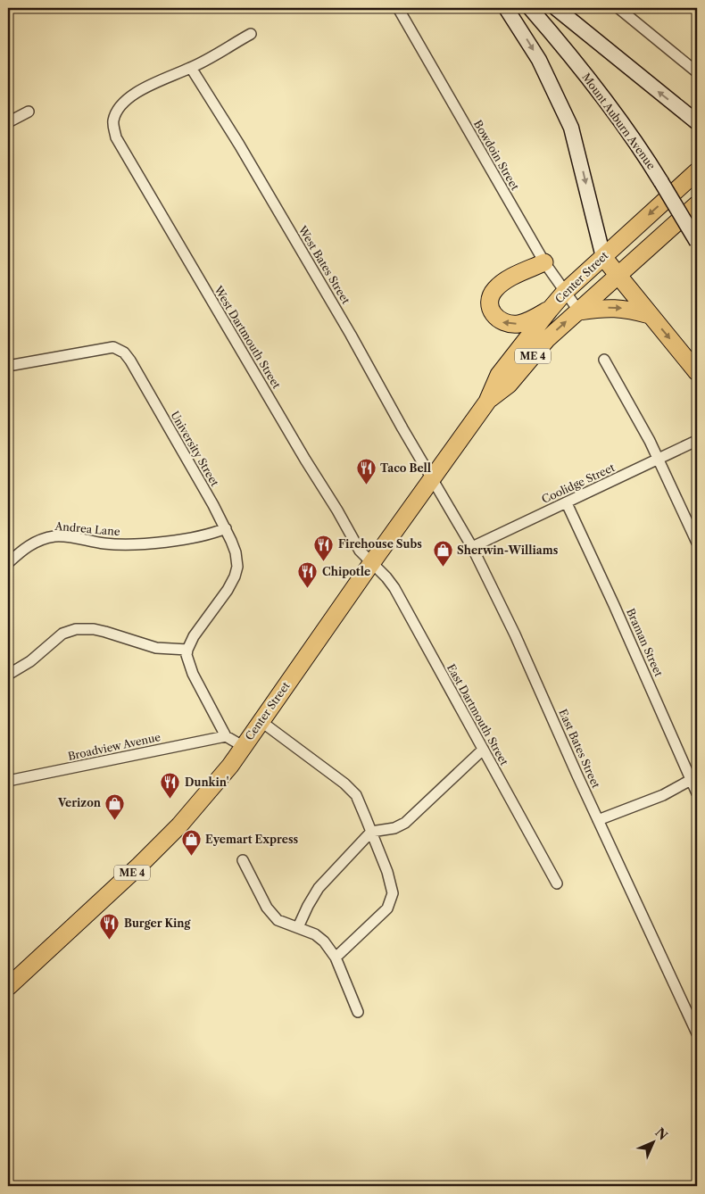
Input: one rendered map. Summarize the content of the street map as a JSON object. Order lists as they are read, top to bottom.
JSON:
{
  "streets": {
    "main road": ["Mount Auburn Avenue", "Center Street", "ME 4"],
    "street": [
      "Bowdoin Street",
      "West Bates Street",
      "West Dartmouth Street",
      "University Street",
      "Coolidge Street",
      "Andrea Lane",
      "Braman Street",
      "East Dartmouth Street",
      "Broadview Avenue",
      "East Bates Street"
    ]
  },
  "crossings": [
    ["Bowdoin Street", "Center Street"],
    ["West Bates Street", "Center Street"],
    ["West Bates Street", "West Dartmouth Street"],
    ["West Bates Street", "East Bates Street"],
    ["Center Street", "West Dartmouth Street"],
    ["Center Street", "East Dartmouth Street"],
    ["Center Street", "East Bates Street"],
    ["West Dartmouth Street", "East Dartmouth Street"],
    ["University Street", "Andrea Lane"],
    ["Coolidge Street", "Braman Street"],
    ["Coolidge Street", "East Bates Street"]
  ],
  "places": {
    "restaurant": [
      "Taco Bell",
      "Firehouse Subs",
      "Chipotle",
      "Dunkin'",
      "Burger King"
    ],
    "shop": ["Sherwin-Williams", "Verizon", "Eyemart Express"]
  },
  "north": "top right"
}
